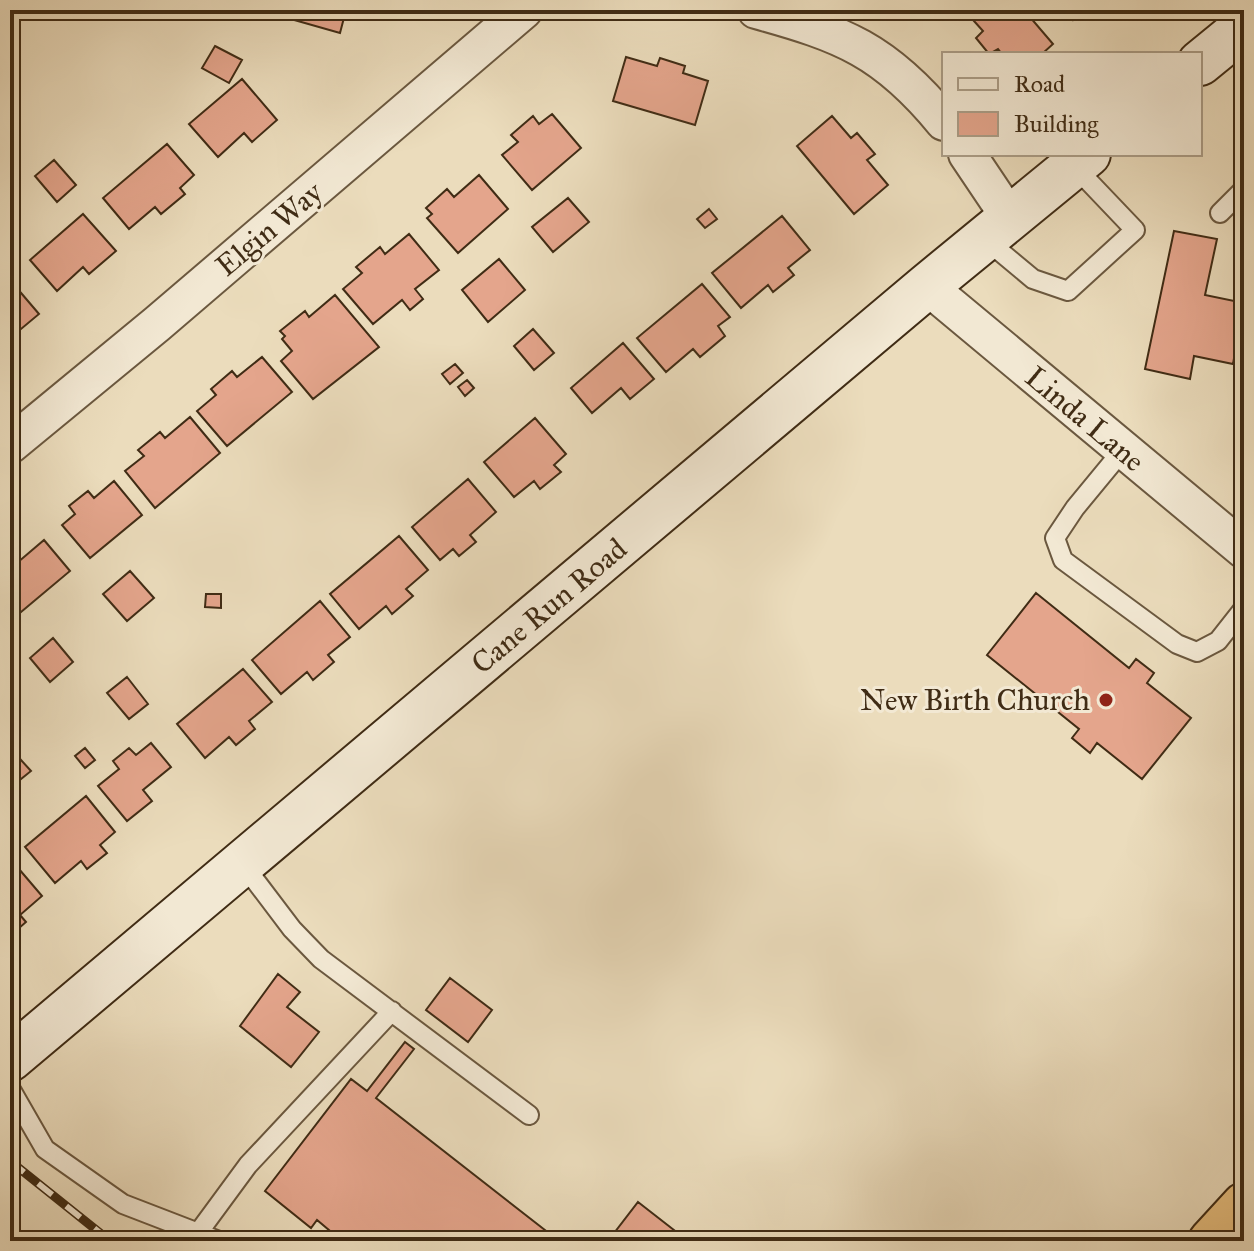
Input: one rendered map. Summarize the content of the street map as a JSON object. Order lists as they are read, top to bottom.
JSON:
{
  "streets": {
    "main road": ["Cane Run Road"],
    "street": ["Elgin Way", "Linda Lane"]
  },
  "crossings": [
    ["Linda Lane", "Cane Run Road"]
  ],
  "places": ["New Birth Church"],
  "legend": ["Road", "Building"]
}
